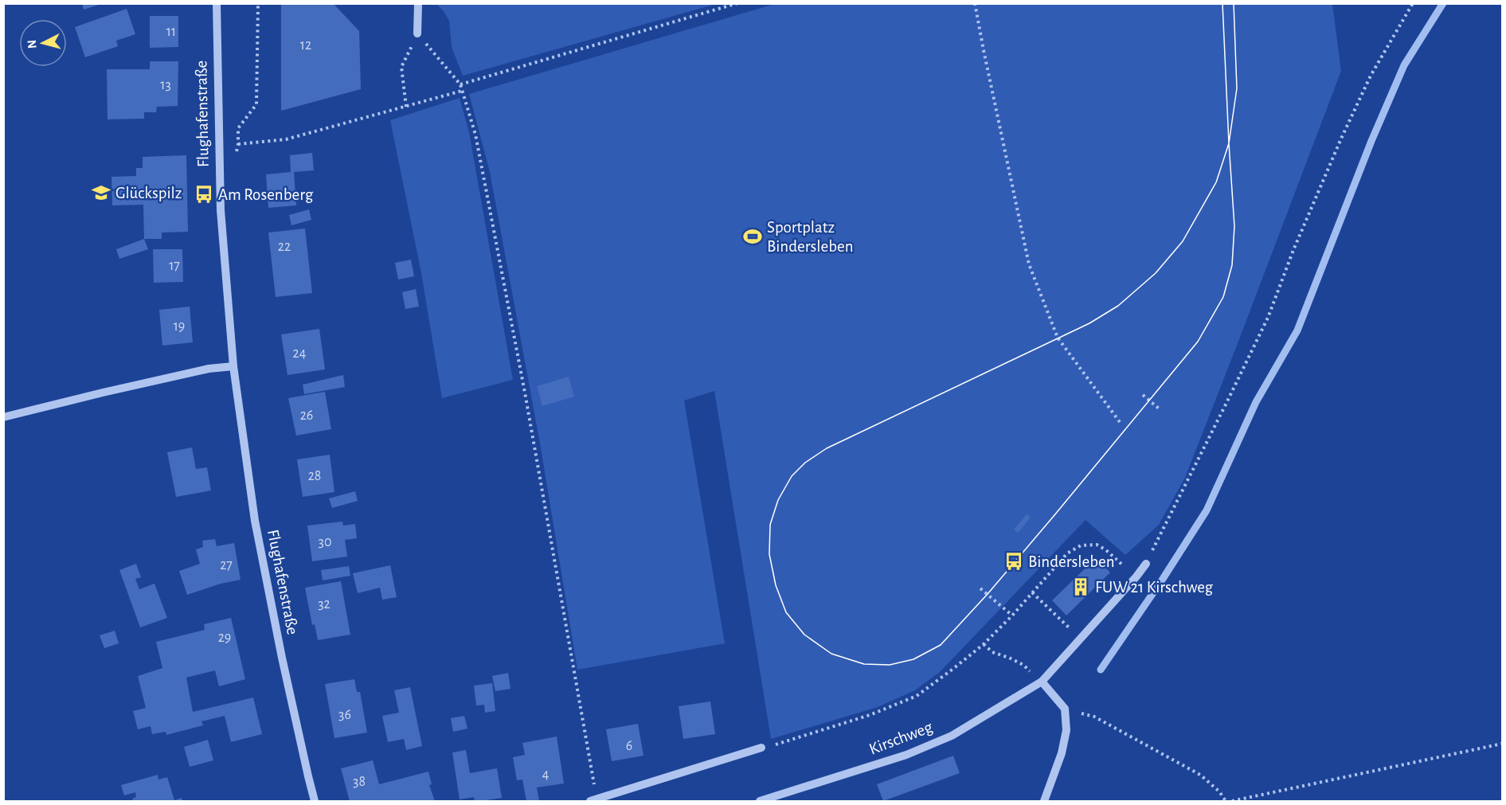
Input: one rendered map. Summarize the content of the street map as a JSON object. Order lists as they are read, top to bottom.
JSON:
{
  "streets": {
    "street": ["Flughafenstraße", "Kirschweg"]
  },
  "places": {
    "school or university": ["Glückspilz"],
    "bus stop": ["Am Rosenberg", "Bindersleben"],
    "sports": ["Sportplatz Bindersleben"],
    "building": ["FUW 21 Kirschweg"]
  },
  "house_numbers": [
    "11",
    "12",
    "13",
    "22",
    "17",
    "19",
    "24",
    "26",
    "28",
    "30",
    "27",
    "32",
    "29",
    "36",
    "6",
    "4",
    "38"
  ],
  "north": "left"
}
